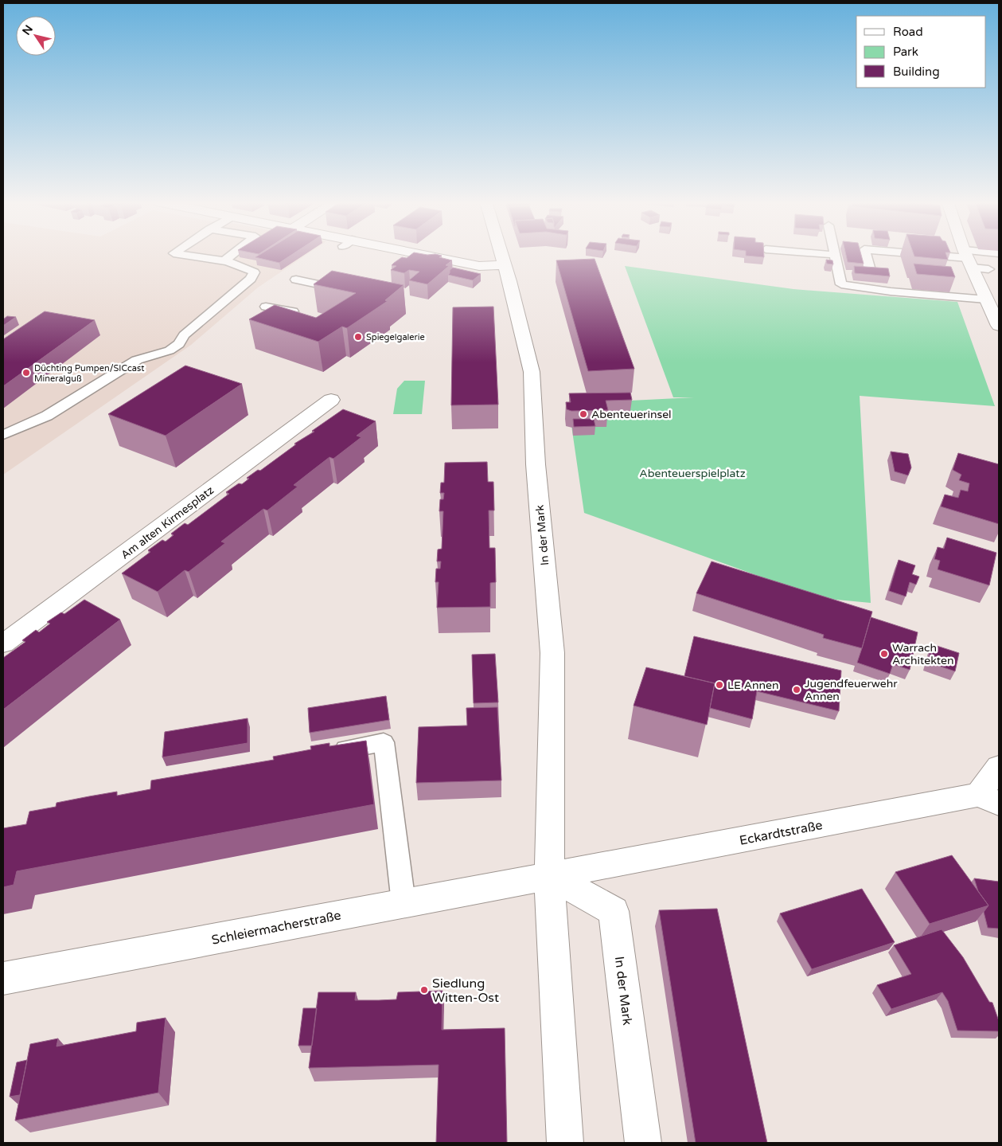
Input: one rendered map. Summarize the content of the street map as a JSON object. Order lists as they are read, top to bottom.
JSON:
{
  "streets": {
    "street": [
      "Am alten Kirmesplatz",
      "In der Mark",
      "Eckardtstraße",
      "Schleiermacherstraße"
    ]
  },
  "crossings": [
    ["In der Mark", "Eckardtstraße"],
    ["In der Mark", "Schleiermacherstraße"],
    ["Eckardtstraße", "Schleiermacherstraße"]
  ],
  "parks": ["Abenteuerspielplatz"],
  "places": [
    "Spiegelgalerie",
    "Düchting Pumpen/SICcast Mineralguß",
    "Abenteuerinsel",
    "Warrach Architekten",
    "LE Annen",
    "Jugendfeuerwehr Annen",
    "Siedlung Witten-Ost"
  ],
  "legend": ["Road", "Park", "Building"],
  "north": "top left"
}
